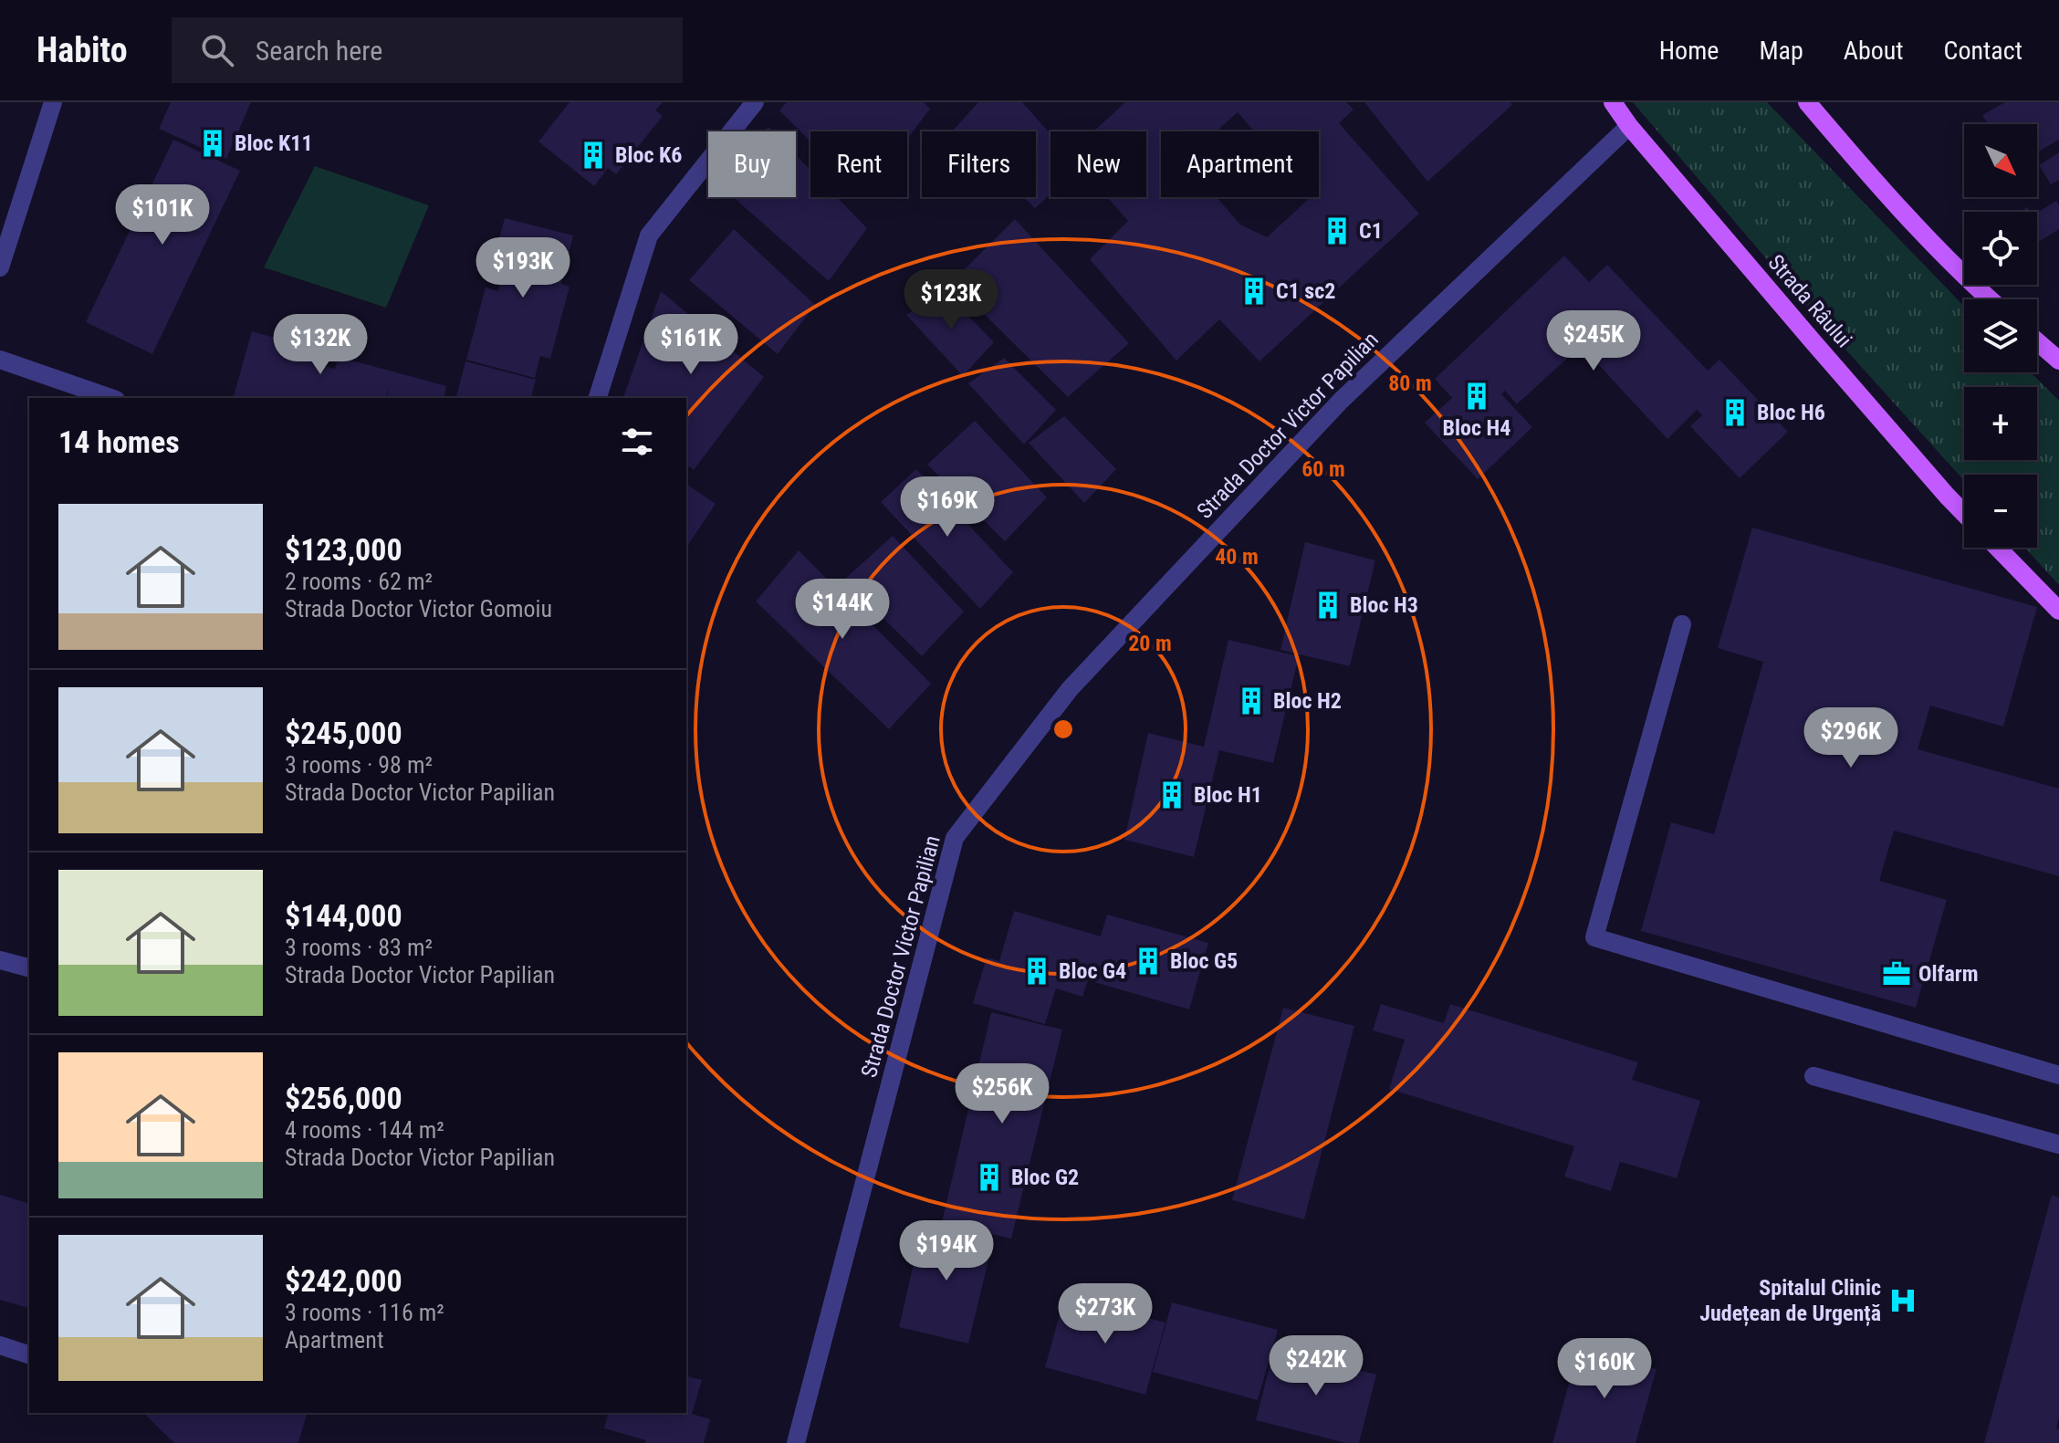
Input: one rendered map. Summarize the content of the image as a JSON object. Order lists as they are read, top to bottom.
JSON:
{
  "streets": {
    "main road": ["Strada Râului"],
    "street": ["Strada Doctor Victor Papilian"]
  },
  "crossings": [
    ["Strada Râului", "Strada Doctor Victor Papilian"]
  ],
  "places": {
    "building": [
      "Bloc K11",
      "Bloc K6",
      "C1",
      "C1 sc2",
      "Bloc H4",
      "Bloc H6",
      "Bloc H3",
      "Bloc H2",
      "Bloc H1",
      "Bloc G5",
      "Bloc G4",
      "Bloc G2"
    ],
    "office": ["Olfarm"],
    "hospital": ["Spitalul Clinic Județean de Urgență"]
  },
  "north": "bottom right",
  "page": {
    "header": "Habito",
    "search": "Search here",
    "nav": [
      "Home",
      "Map",
      "About",
      "Contact"
    ],
    "map_buttons": ["+", "−"],
    "chip": [
      "Buy",
      "Rent",
      "Filters",
      "New",
      "Apartment"
    ],
    "price": [
      "$101K",
      "$193K",
      "$123K",
      "$245K",
      "$132K",
      "$161K",
      "$169K",
      "$144K",
      "$296K",
      "$256K",
      "$194K",
      "$273K",
      "$242K",
      "$160K"
    ],
    "heading": "14 homes",
    "list": [
      {
        "name": "$123,000",
        "note": "2 rooms · 62 m² · Strada Doctor Victor Gomoiu"
      },
      {
        "name": "$245,000",
        "note": "3 rooms · 98 m² · Strada Doctor Victor Papilian"
      },
      {
        "name": "$144,000",
        "note": "3 rooms · 83 m² · Strada Doctor Victor Papilian"
      },
      {
        "name": "$256,000",
        "note": "4 rooms · 144 m² · Strada Doctor Victor Papilian"
      },
      {
        "name": "$242,000",
        "note": "3 rooms · 116 m² · Apartment"
      }
    ]
  },
  "rings": [
    "80 m",
    "60 m",
    "40 m",
    "20 m"
  ]
}
